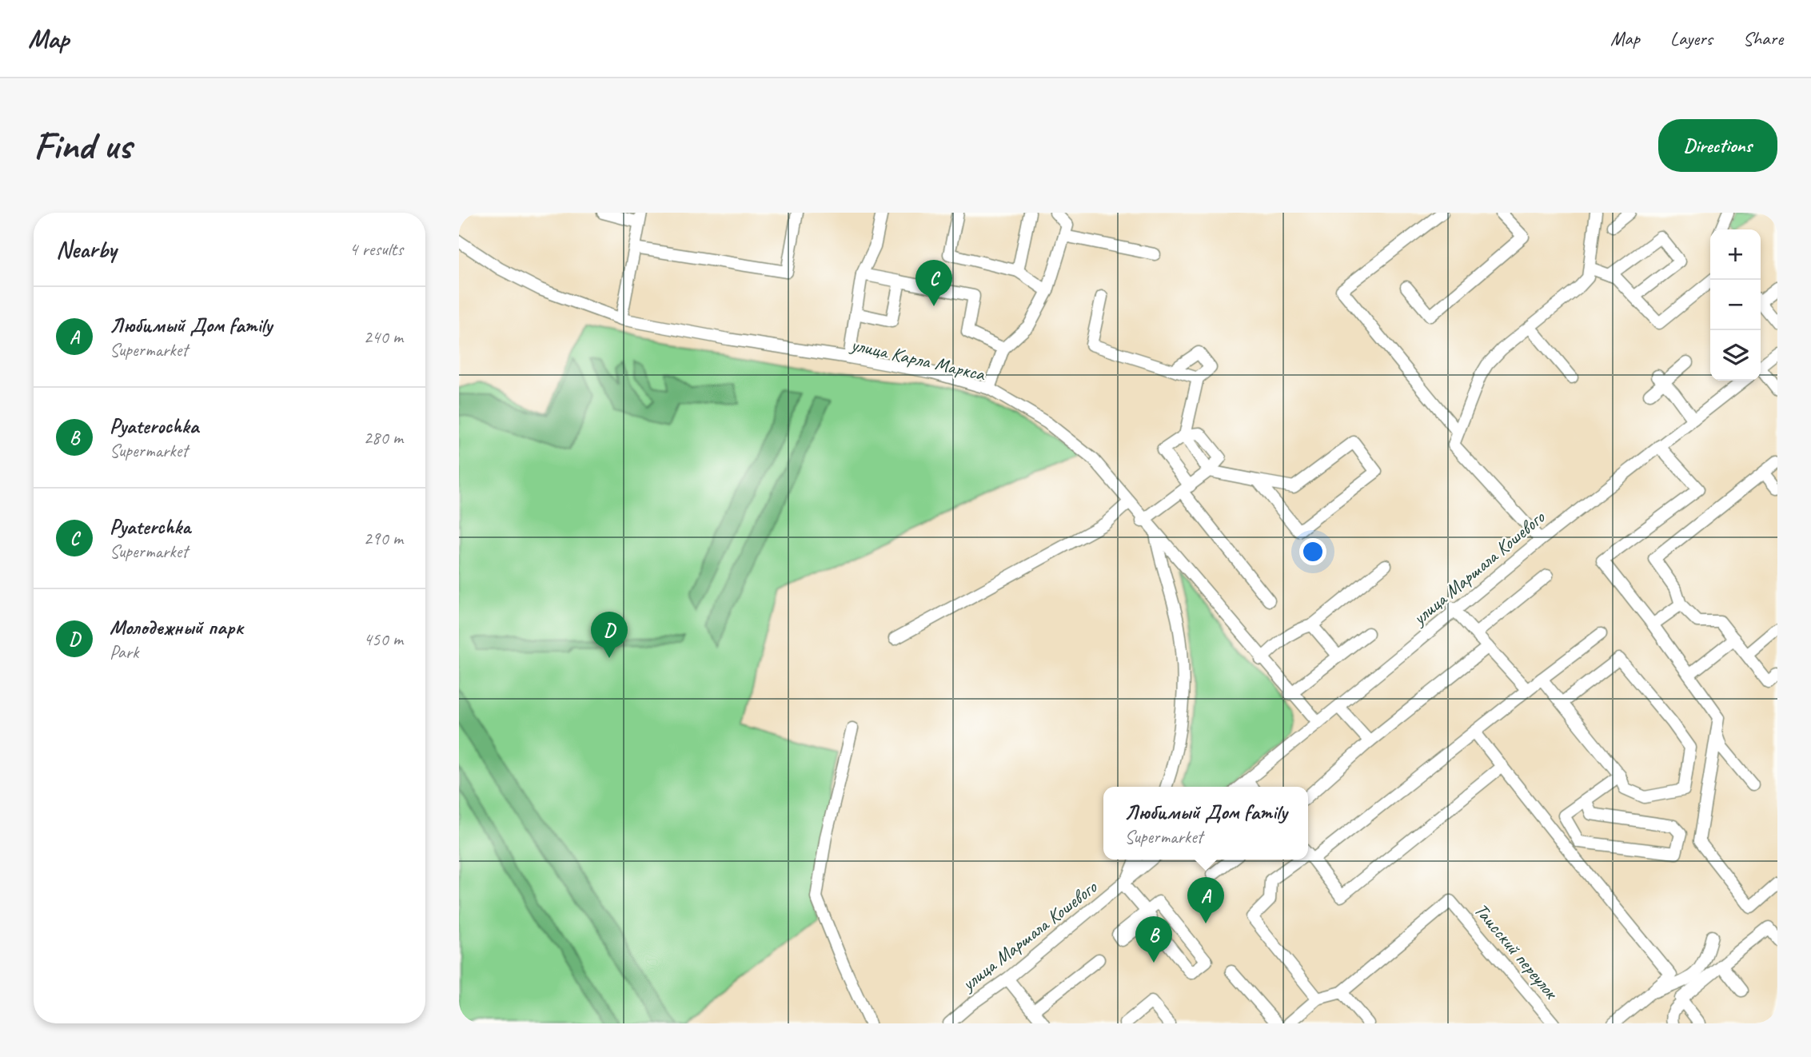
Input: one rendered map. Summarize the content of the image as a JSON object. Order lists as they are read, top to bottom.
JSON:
{
  "streets": {
    "street": ["улица Карла Маркса", "улица Маршала Кошевого", "Таисский переулок"]
  },
  "crossings": [
    ["улица Карла Маркса", "улица Маршала Кошевого"]
  ],
  "page": {
    "header": "Map",
    "nav": ["Map", "Layers", "Share"],
    "buttons": "Directions",
    "title": "Find us",
    "heading": ["Nearby", "4 results"],
    "map_buttons": ["+", "−"],
    "pins": [
      "C",
      "D",
      "A",
      "B"
    ],
    "list": [
      {
        "mark": "A",
        "name": "Любимый Дом family",
        "note": "Supermarket",
        "value": "240 m"
      },
      {
        "mark": "B",
        "name": "Pyaterochka",
        "note": "Supermarket",
        "value": "280 m"
      },
      {
        "mark": "C",
        "name": "Pyaterchka",
        "note": "Supermarket",
        "value": "290 m"
      },
      {
        "mark": "D",
        "name": "Молодежный парк",
        "note": "Park",
        "value": "450 m"
      }
    ],
    "popup": ["Любимый Дом family", "Supermarket"]
  }
}
